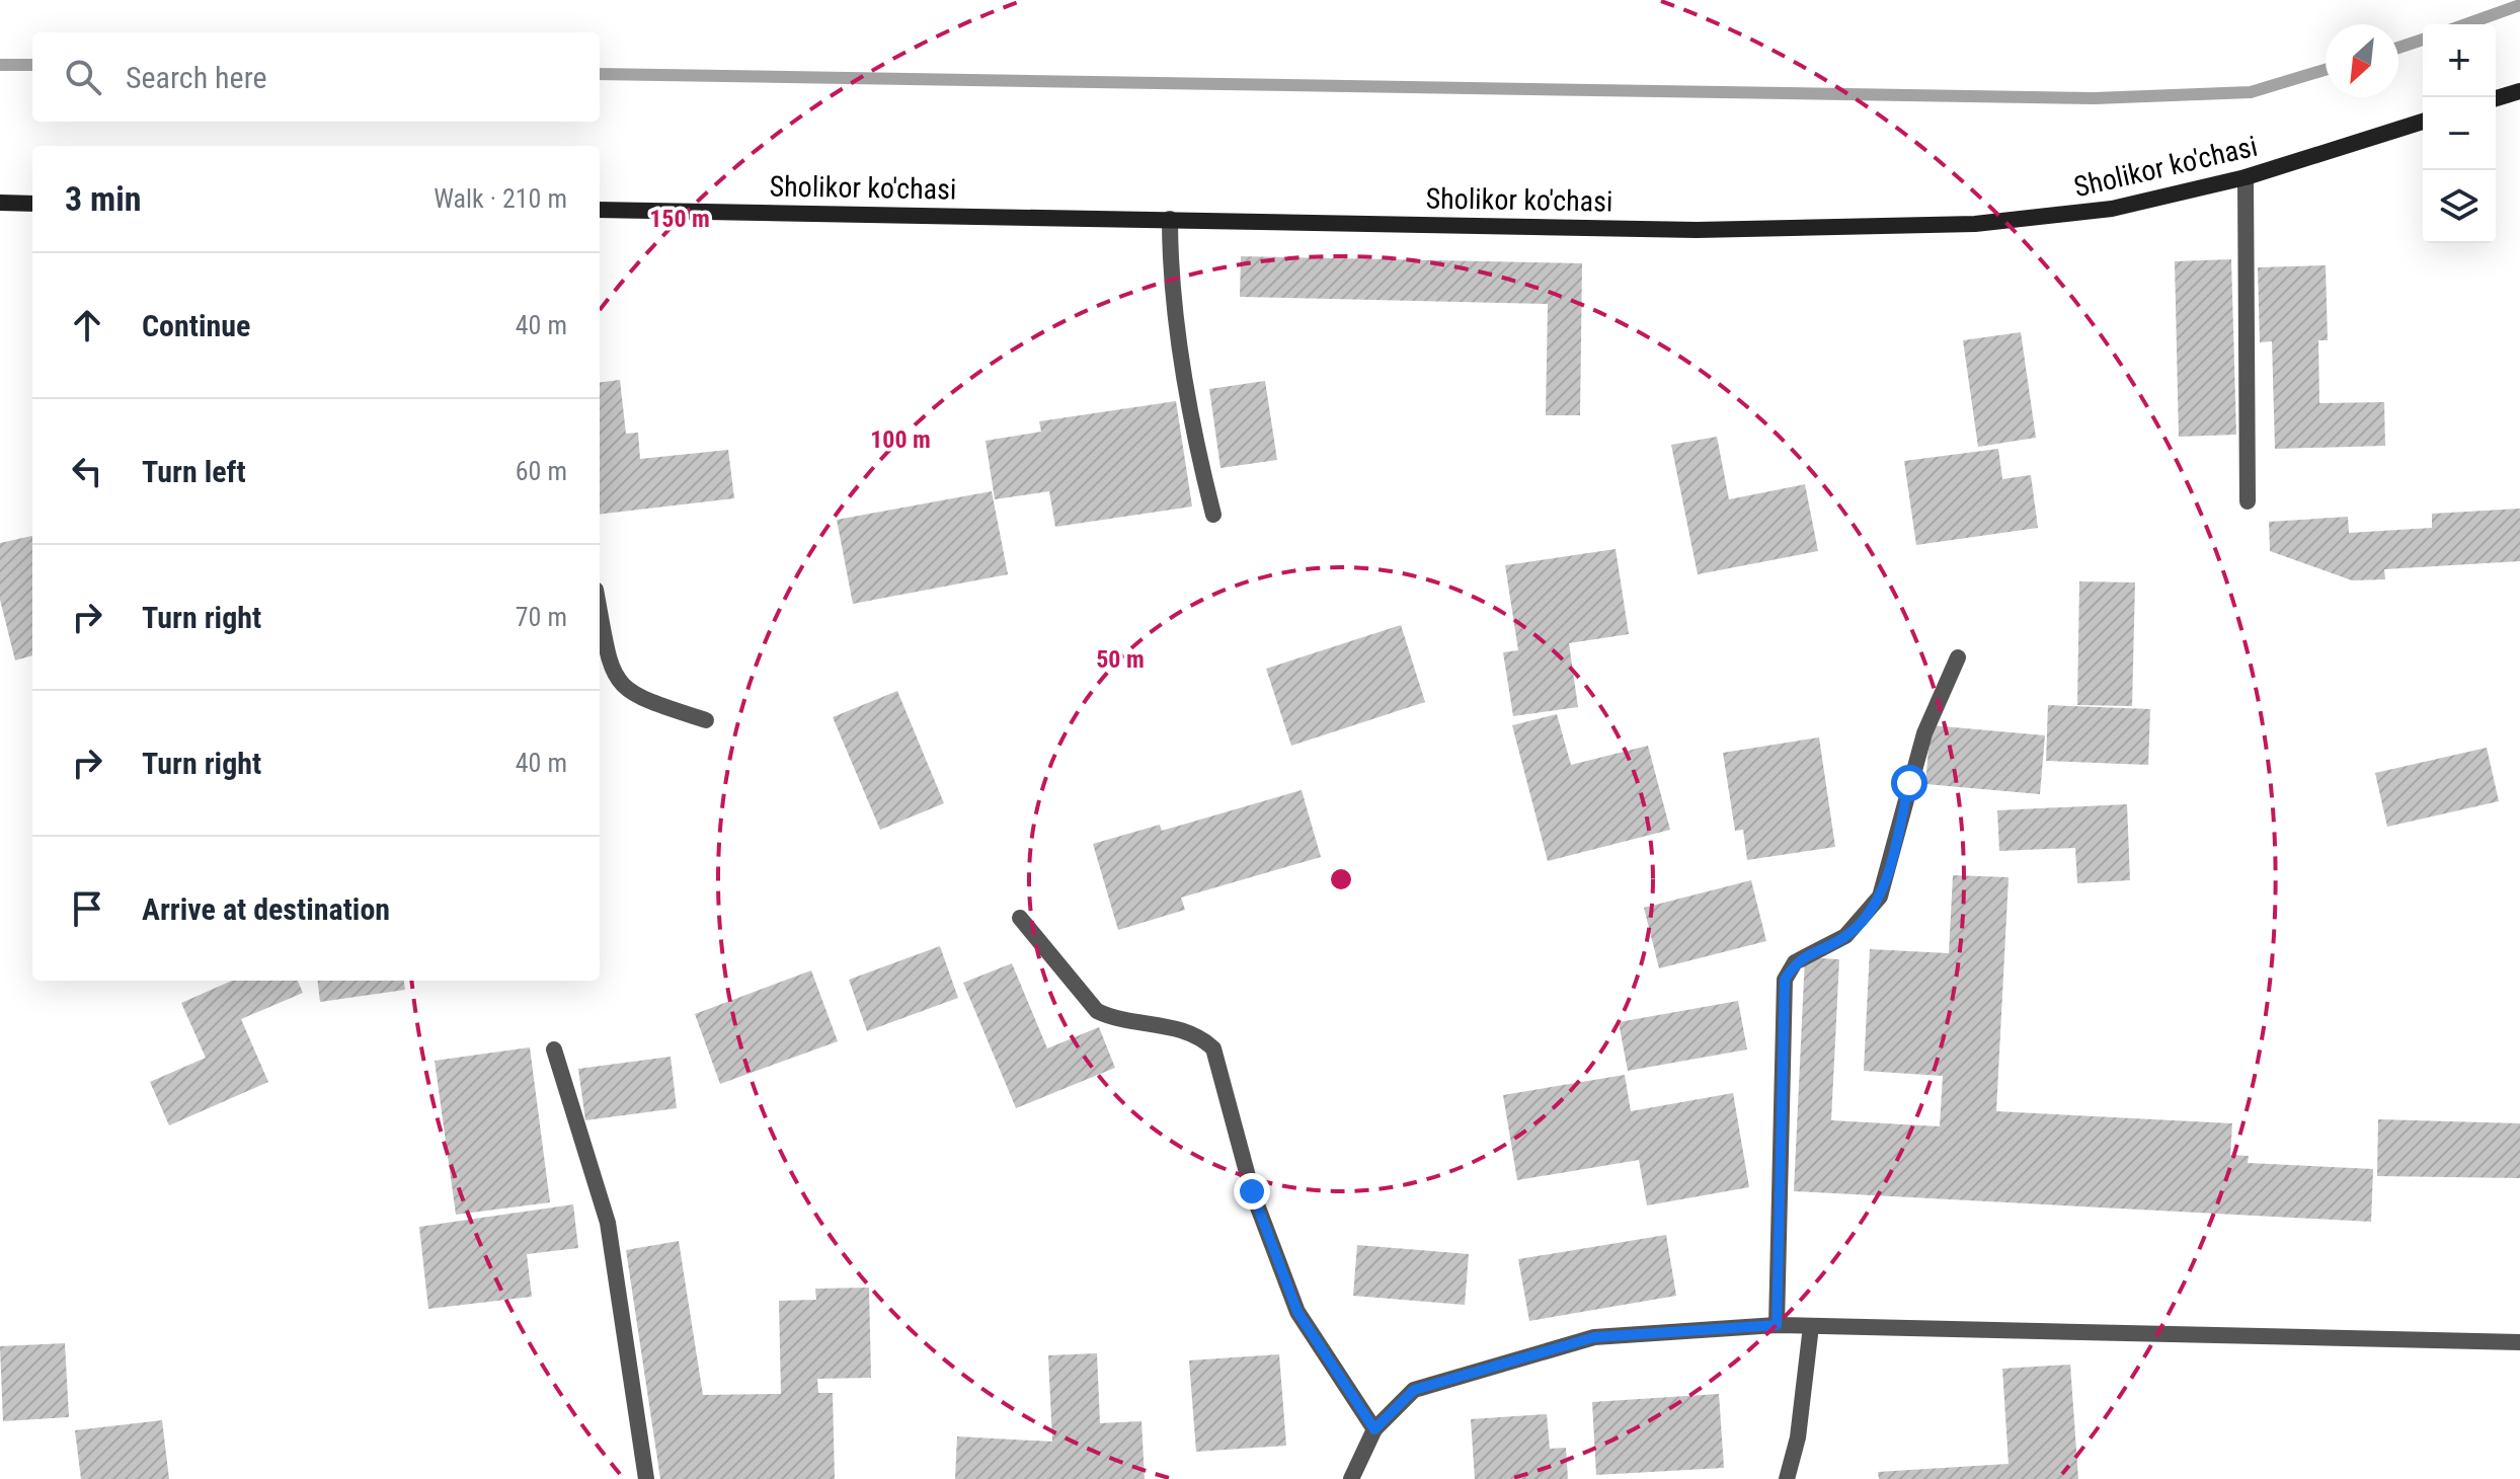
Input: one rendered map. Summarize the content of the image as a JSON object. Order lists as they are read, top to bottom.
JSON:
{
  "streets": {
    "street": ["Sholikor ko'chasi"]
  },
  "north": "bottom left",
  "page": {
    "map_buttons": ["+", "−"],
    "search": "Search here",
    "heading": ["3 min", "Walk · 210 m"],
    "list": [
      ["Continue", "40 m"],
      ["Turn left", "60 m"],
      ["Turn right", "70 m"],
      ["Turn right", "40 m"],
      "Arrive at destination"
    ]
  },
  "rings": ["150 m", "100 m", "50 m"]
}
